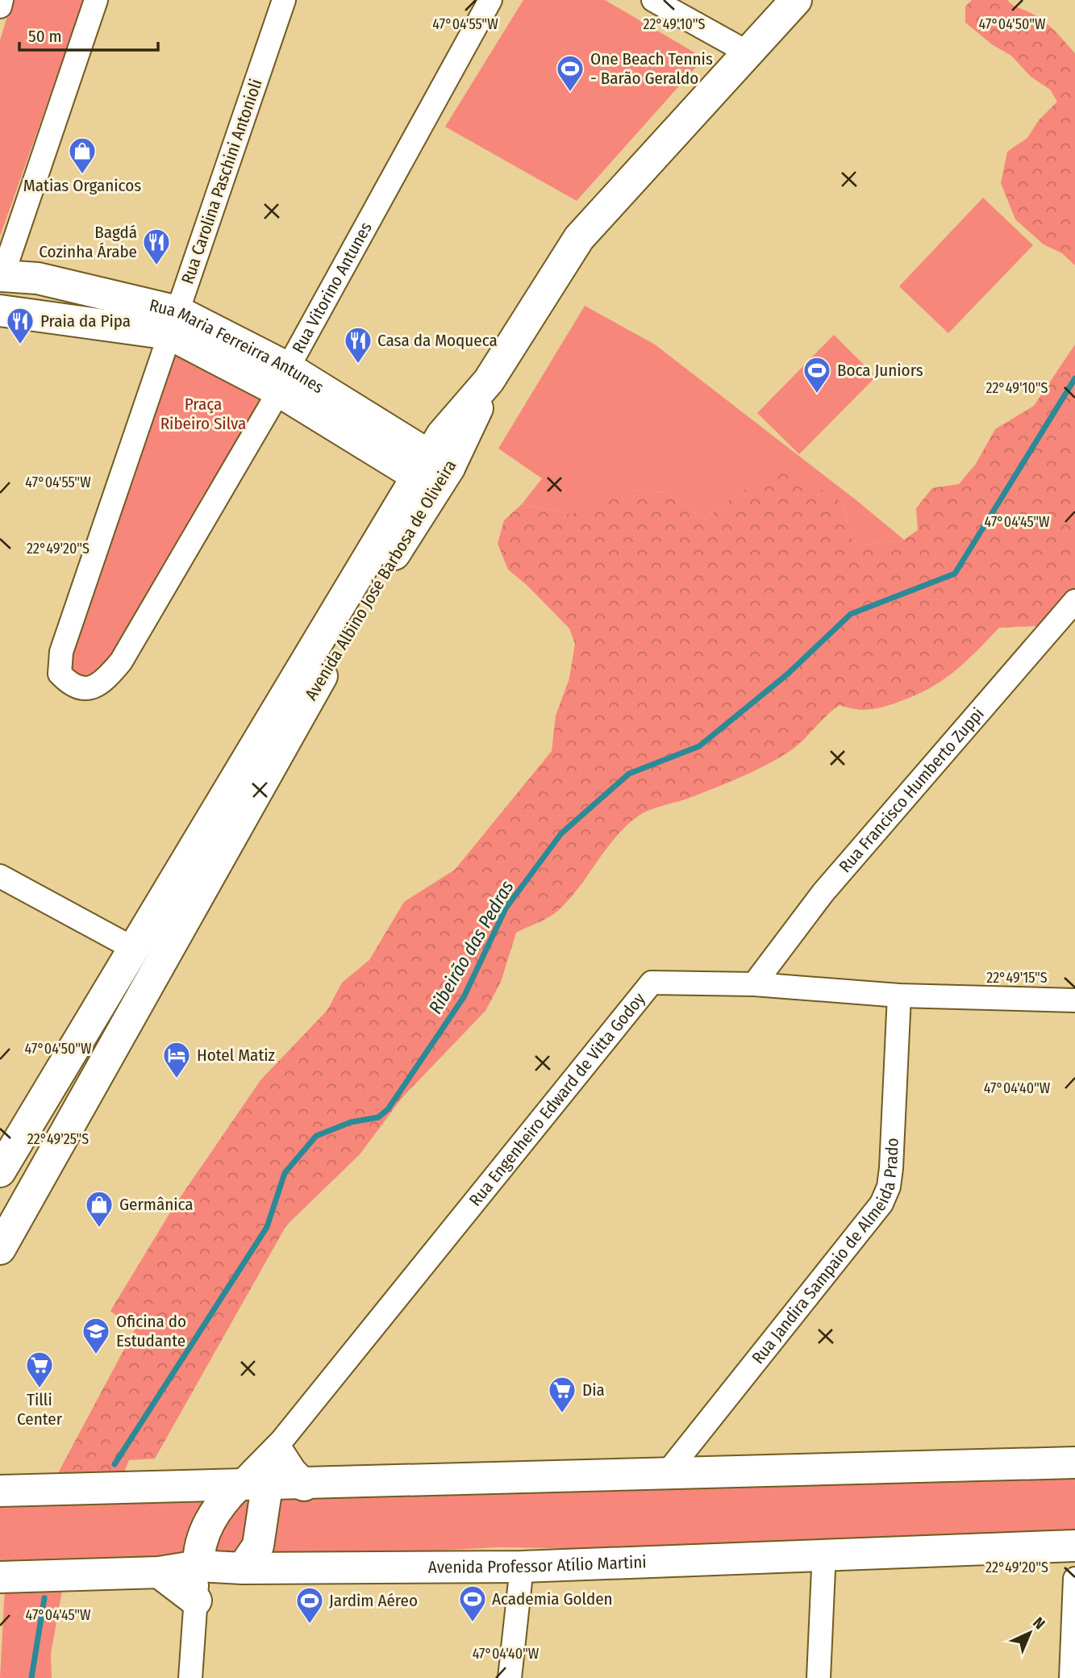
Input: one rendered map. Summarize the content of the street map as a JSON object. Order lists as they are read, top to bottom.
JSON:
{
  "streets": {
    "main road": ["Rua Maria Ferreirra Antunes", "Avenida Albino José Barbosa de Oliveira", "Avenida Professor Atílio Martini"],
    "street": [
      "Rua Carolina Paschini Antonioli",
      "Rua Vitorino Antunes",
      "Rua Francisco Humberto Zuppi",
      "Rua Engenheiro Edward de Vitta Godoy",
      "Rua Jandira Sampaio de Almeida Prado"
    ]
  },
  "crossings": [
    ["Rua Carolina Paschini Antonioli", "Rua Vitorino Antunes"],
    ["Rua Carolina Paschini Antonioli", "Rua Maria Ferreirra Antunes"],
    ["Rua Vitorino Antunes", "Rua Maria Ferreirra Antunes"],
    ["Rua Maria Ferreirra Antunes", "Avenida Albino José Barbosa de Oliveira"],
    ["Rua Francisco Humberto Zuppi", "Rua Engenheiro Edward de Vitta Godoy"],
    ["Rua Engenheiro Edward de Vitta Godoy", "Rua Jandira Sampaio de Almeida Prado"]
  ],
  "water": ["Ribeirão das Pedras"],
  "parks": ["Praça Ribeiro Silva"],
  "places": {
    "sports": [
      "One Beach Tennis - Barão Geraldo",
      "Boca Juniors",
      "Academia Golden",
      "Jardim Aéreo"
    ],
    "shop": ["Matias Organicos", "Germânica"],
    "restaurant": ["Bagdá Cozinha Árabe", "Praia da Pipa", "Casa da Moqueca"],
    "hotel": ["Hotel Matiz"],
    "school or university": ["Oficina do Estudante"],
    "supermarket": ["Tilli Center", "Dia"]
  },
  "scale_bar": "50 m",
  "north": "top right",
  "coordinates": [
    "22°49'10\"S",
    "47°04'55\"W",
    "47°04'50\"W",
    "47°04'45\"W",
    "22°49'20\"S",
    "22°49'15\"S",
    "47°04'40\"W",
    "22°49'25\"S"
  ]
}
